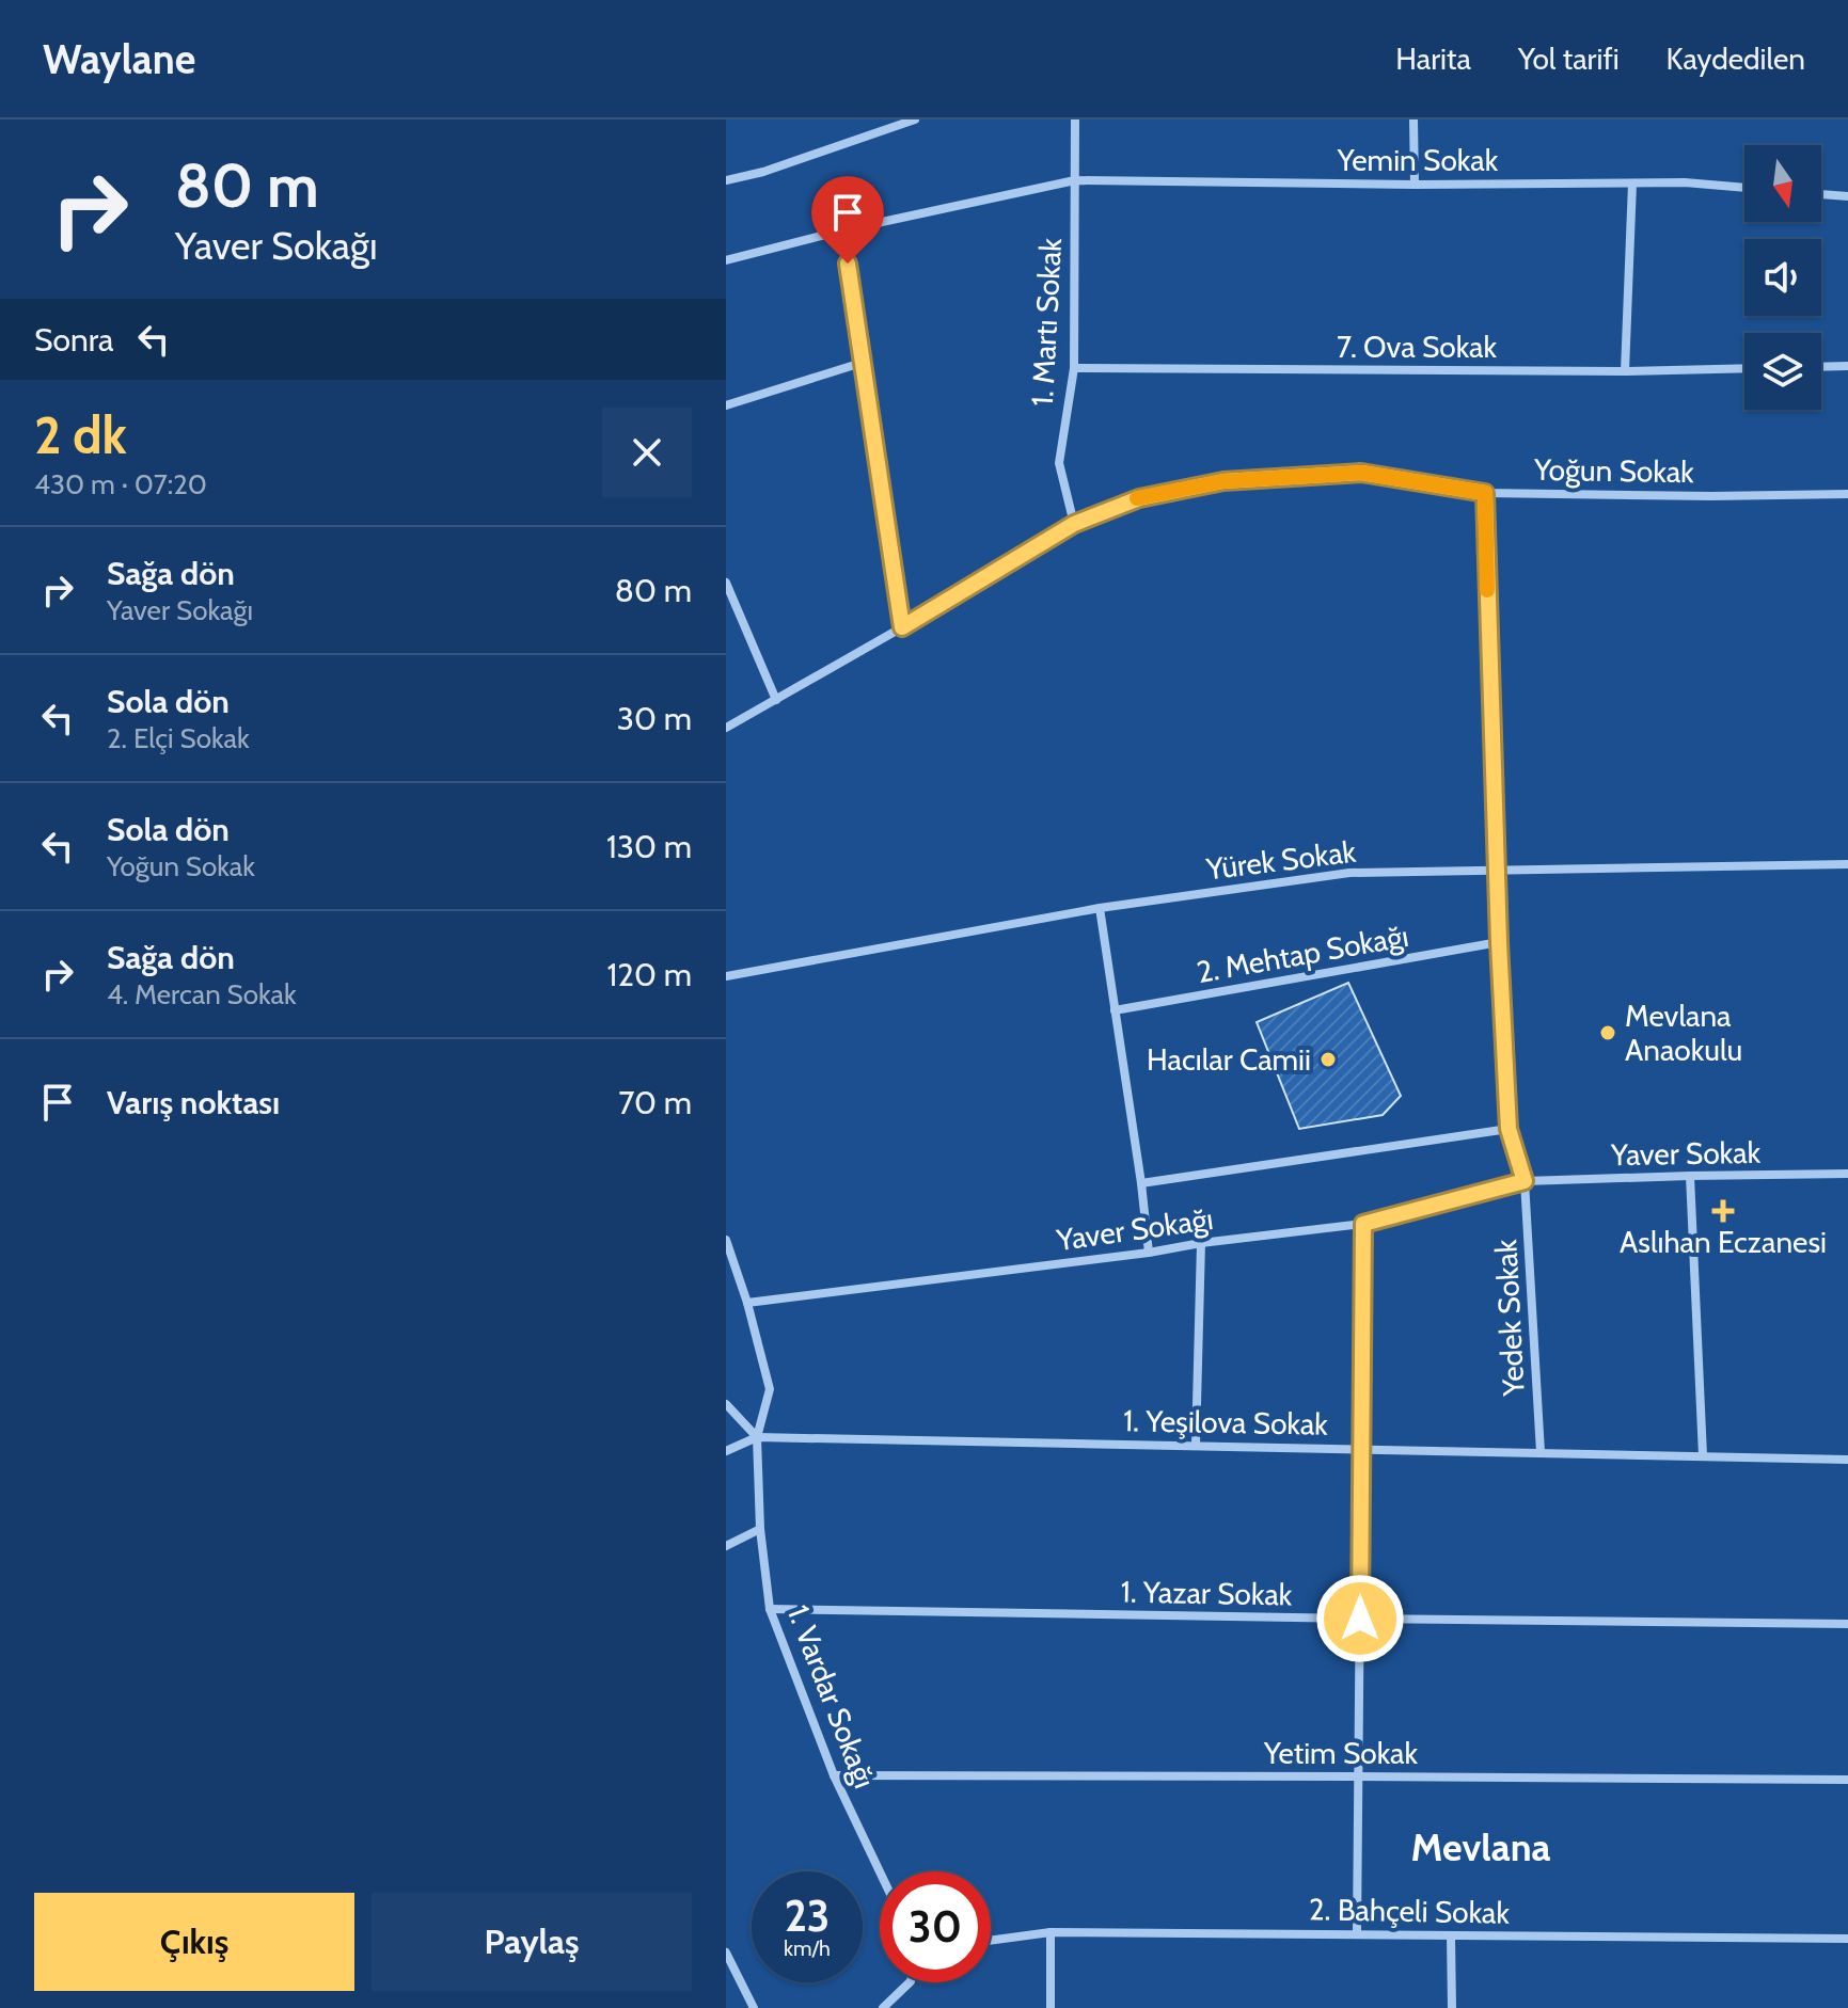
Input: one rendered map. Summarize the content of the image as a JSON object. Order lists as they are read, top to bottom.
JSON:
{
  "streets": {
    "street": [
      "Yemin Sokak",
      "1. Martı Sokak",
      "7. Ova Sokak",
      "Yoğun Sokak",
      "Yürek Sokak",
      "2. Mehtap Sokağı",
      "Yaver Sokak",
      "Yaver Sokağı",
      "Yedek Sokak",
      "1. Yeşilova Sokak",
      "1. Yazar Sokak",
      "1. Vardar Sokağı",
      "Yetim Sokak",
      "2. Bahçeli Sokak"
    ]
  },
  "crossings": [
    ["Yemin Sokak", "1. Martı Sokak"],
    ["1. Martı Sokak", "7. Ova Sokak"],
    ["1. Martı Sokak", "Yoğun Sokak"],
    ["Yoğun Sokak", "Yedek Sokak"],
    ["Yürek Sokak", "Yedek Sokak"],
    ["2. Mehtap Sokağı", "Yedek Sokak"],
    ["Yaver Sokak", "Yaver Sokağı"],
    ["Yaver Sokak", "Yedek Sokak"],
    ["Yaver Sokağı", "Yedek Sokak"],
    ["Yaver Sokağı", "1. Vardar Sokağı"],
    ["Yedek Sokak", "1. Yeşilova Sokak"],
    ["1. Yeşilova Sokak", "1. Vardar Sokağı"],
    ["1. Yazar Sokak", "1. Vardar Sokağı"],
    ["1. Vardar Sokağı", "Yetim Sokak"]
  ],
  "districts": ["Mevlana"],
  "places": {
    "other": ["Mevlana Anaokulu", "Hacılar Camii"],
    "health": ["Aslıhan Eczanesi"]
  },
  "north": "bottom",
  "page": {
    "header": "Waylane",
    "nav": ["Harita", "Yol tarifi", "Kaydedilen"],
    "turn": ["80 m", "Yaver Sokağı"],
    "then": "Sonra",
    "heading": ["2 dk", "430 m · 07:20"],
    "list": [
      {
        "name": "Sağa dön",
        "note": "Yaver Sokağı",
        "value": "80 m"
      },
      {
        "name": "Sola dön",
        "note": "2. Elçi Sokak",
        "value": "30 m"
      },
      {
        "name": "Sola dön",
        "note": "Yoğun Sokak",
        "value": "130 m"
      },
      {
        "name": "Sağa dön",
        "note": "4. Mercan Sokak",
        "value": "120 m"
      },
      {
        "name": "Varış noktası",
        "value": "70 m"
      }
    ],
    "speed": "23 km/h",
    "limit": "30",
    "buttons": ["Çıkış", "Paylaş"]
  }
}
